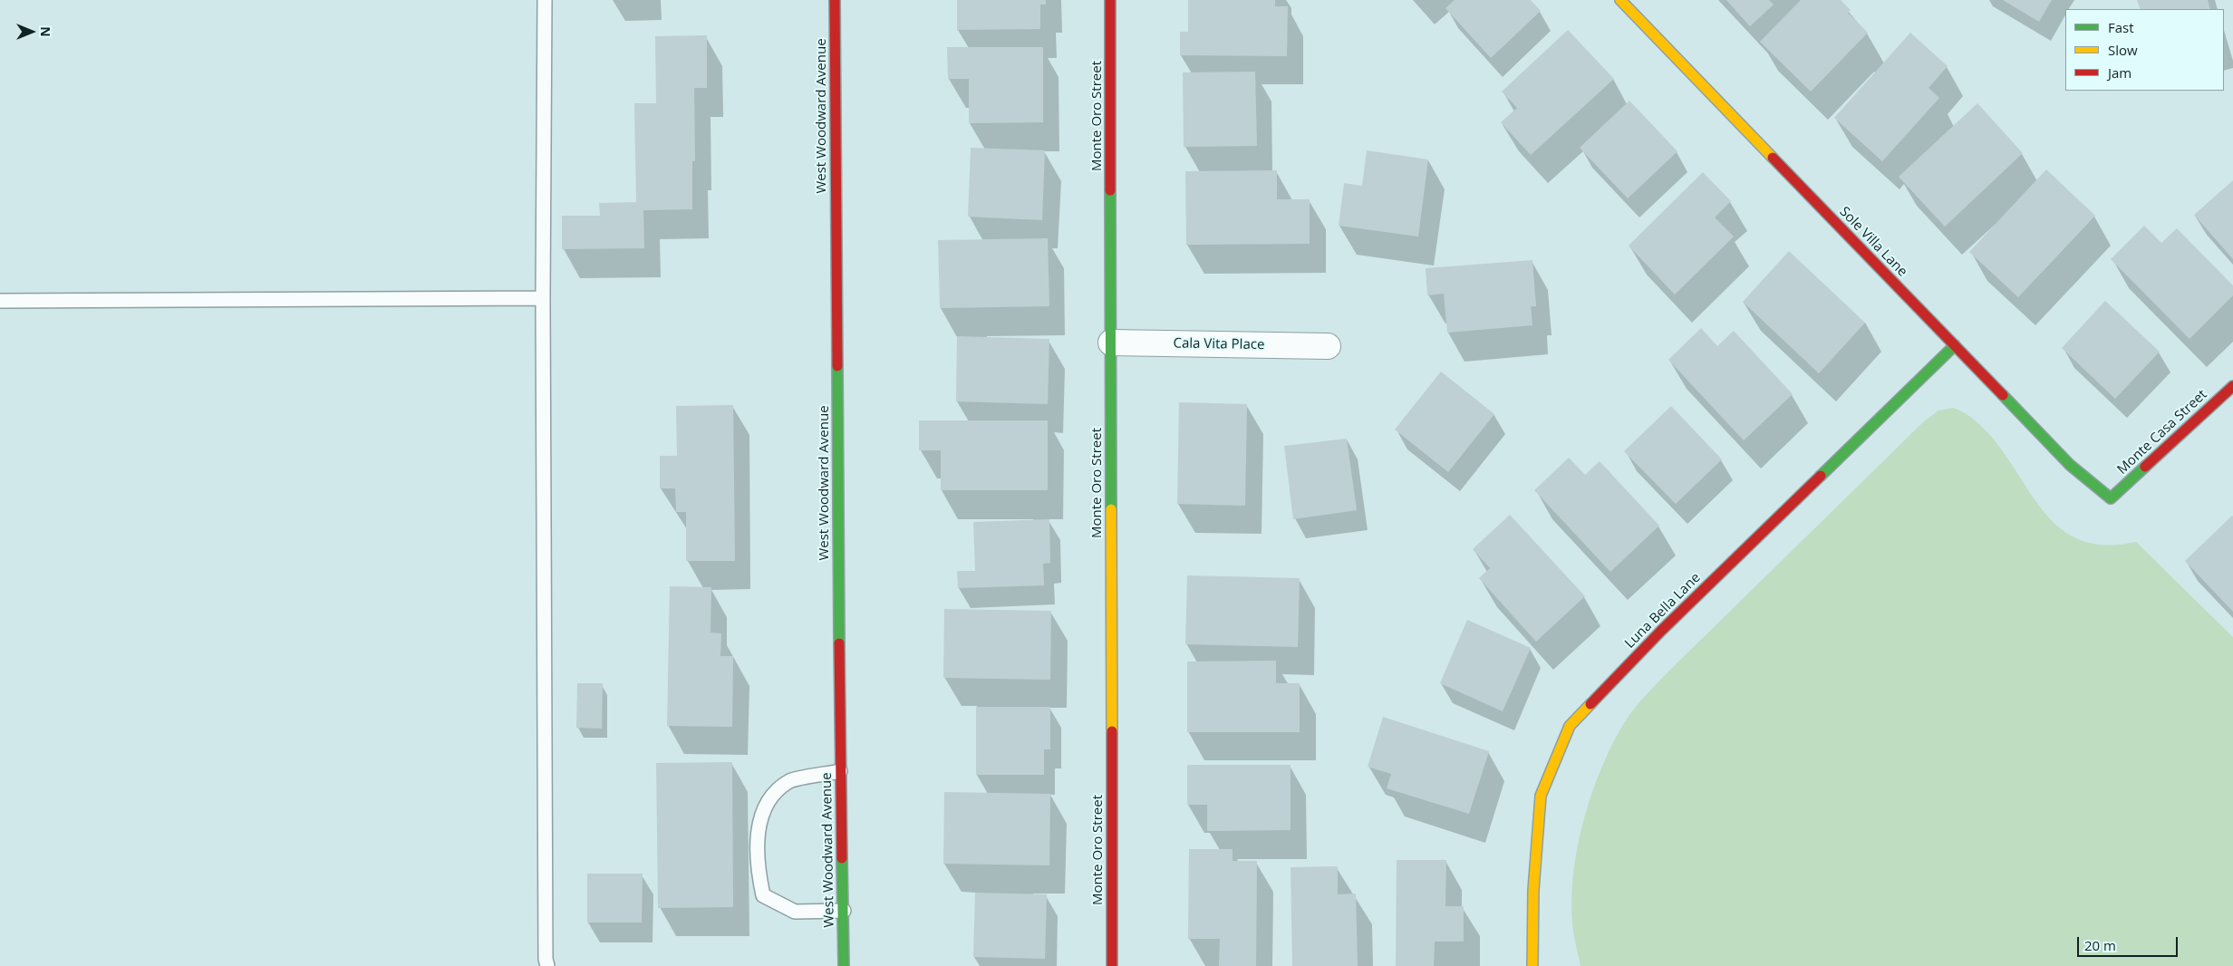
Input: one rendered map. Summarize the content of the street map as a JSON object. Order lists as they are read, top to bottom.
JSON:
{
  "streets": {
    "street": [
      "West Woodward Avenue",
      "Monte Oro Street",
      "Sole Villa Lane",
      "Cala Vita Place",
      "Monte Casa Street",
      "Luna Bella Lane"
    ]
  },
  "crossings": [
    ["Monte Oro Street", "Cala Vita Place"],
    ["Sole Villa Lane", "Monte Casa Street"],
    ["Sole Villa Lane", "Luna Bella Lane"]
  ],
  "legend": ["Fast", "Slow", "Jam"],
  "scale_bar": "20 m",
  "north": "right"
}
